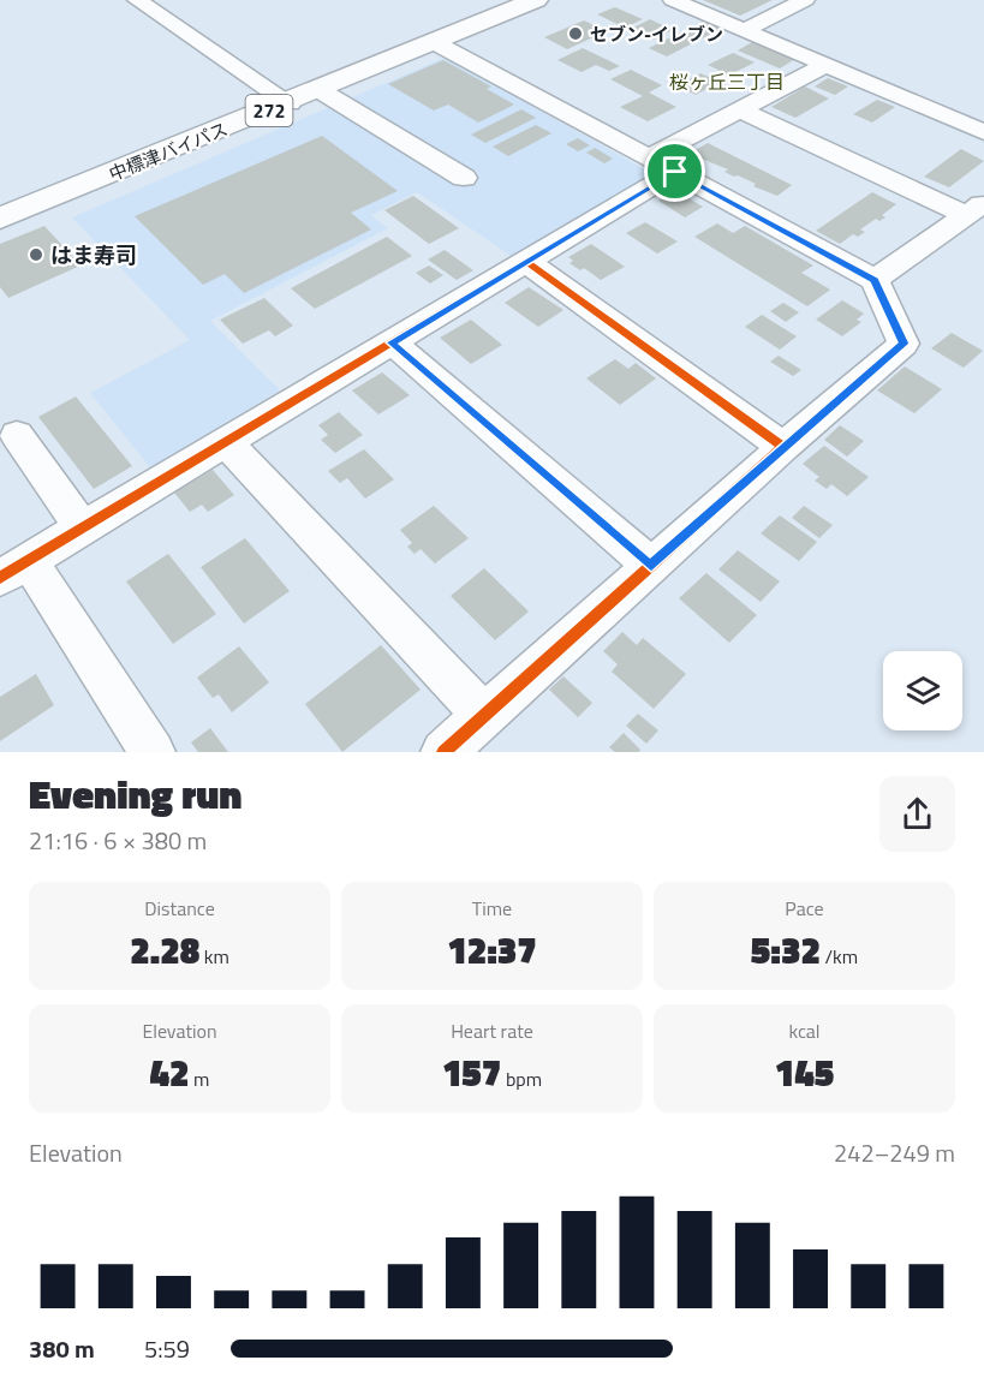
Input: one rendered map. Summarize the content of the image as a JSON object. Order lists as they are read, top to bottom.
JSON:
{
  "streets": {
    "highway": ["272", "中標津バイパス"]
  },
  "districts": ["桜ヶ丘三丁目"],
  "places": ["セブン-イレブン", "はま寿司"],
  "page": {
    "heading": ["Evening run", "21:16 · 6 × 380 m"],
    "stats": [
      ["Distance", "2.28 km"],
      ["Time", "12:37"],
      ["Pace", "5:32 /km"],
      ["Elevation", "42 m"],
      ["Heart rate", "157 bpm"],
      ["kcal", "145"]
    ],
    "chart": ["Elevation", "242–249 m"],
    "list": [
      {
        "name": "380 m",
        "note": "5:59"
      }
    ]
  }
}
